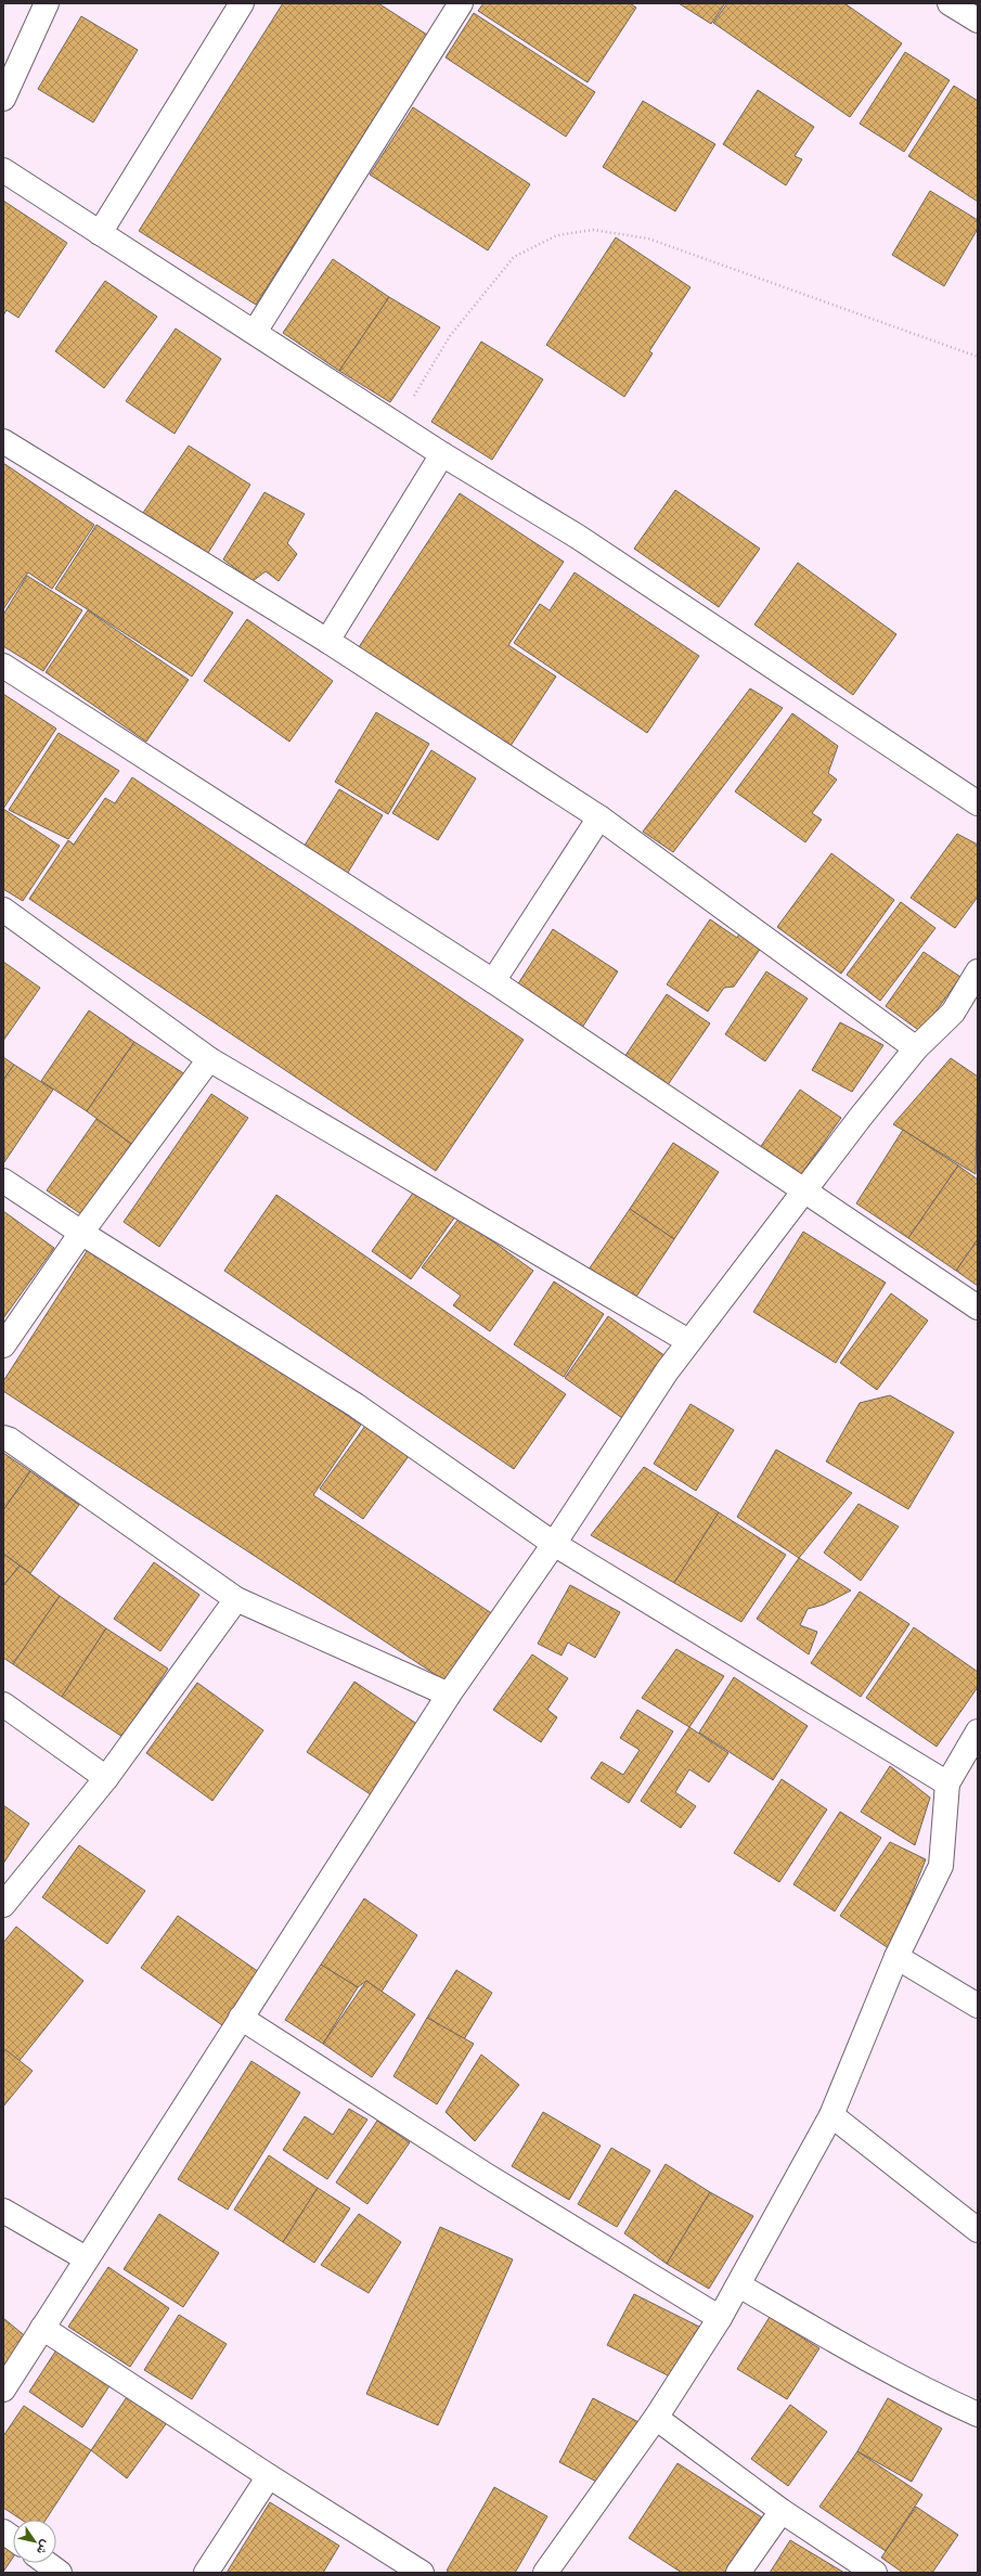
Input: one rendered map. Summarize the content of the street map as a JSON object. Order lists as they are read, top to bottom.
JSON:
{
  "north": "bottom right"
}
